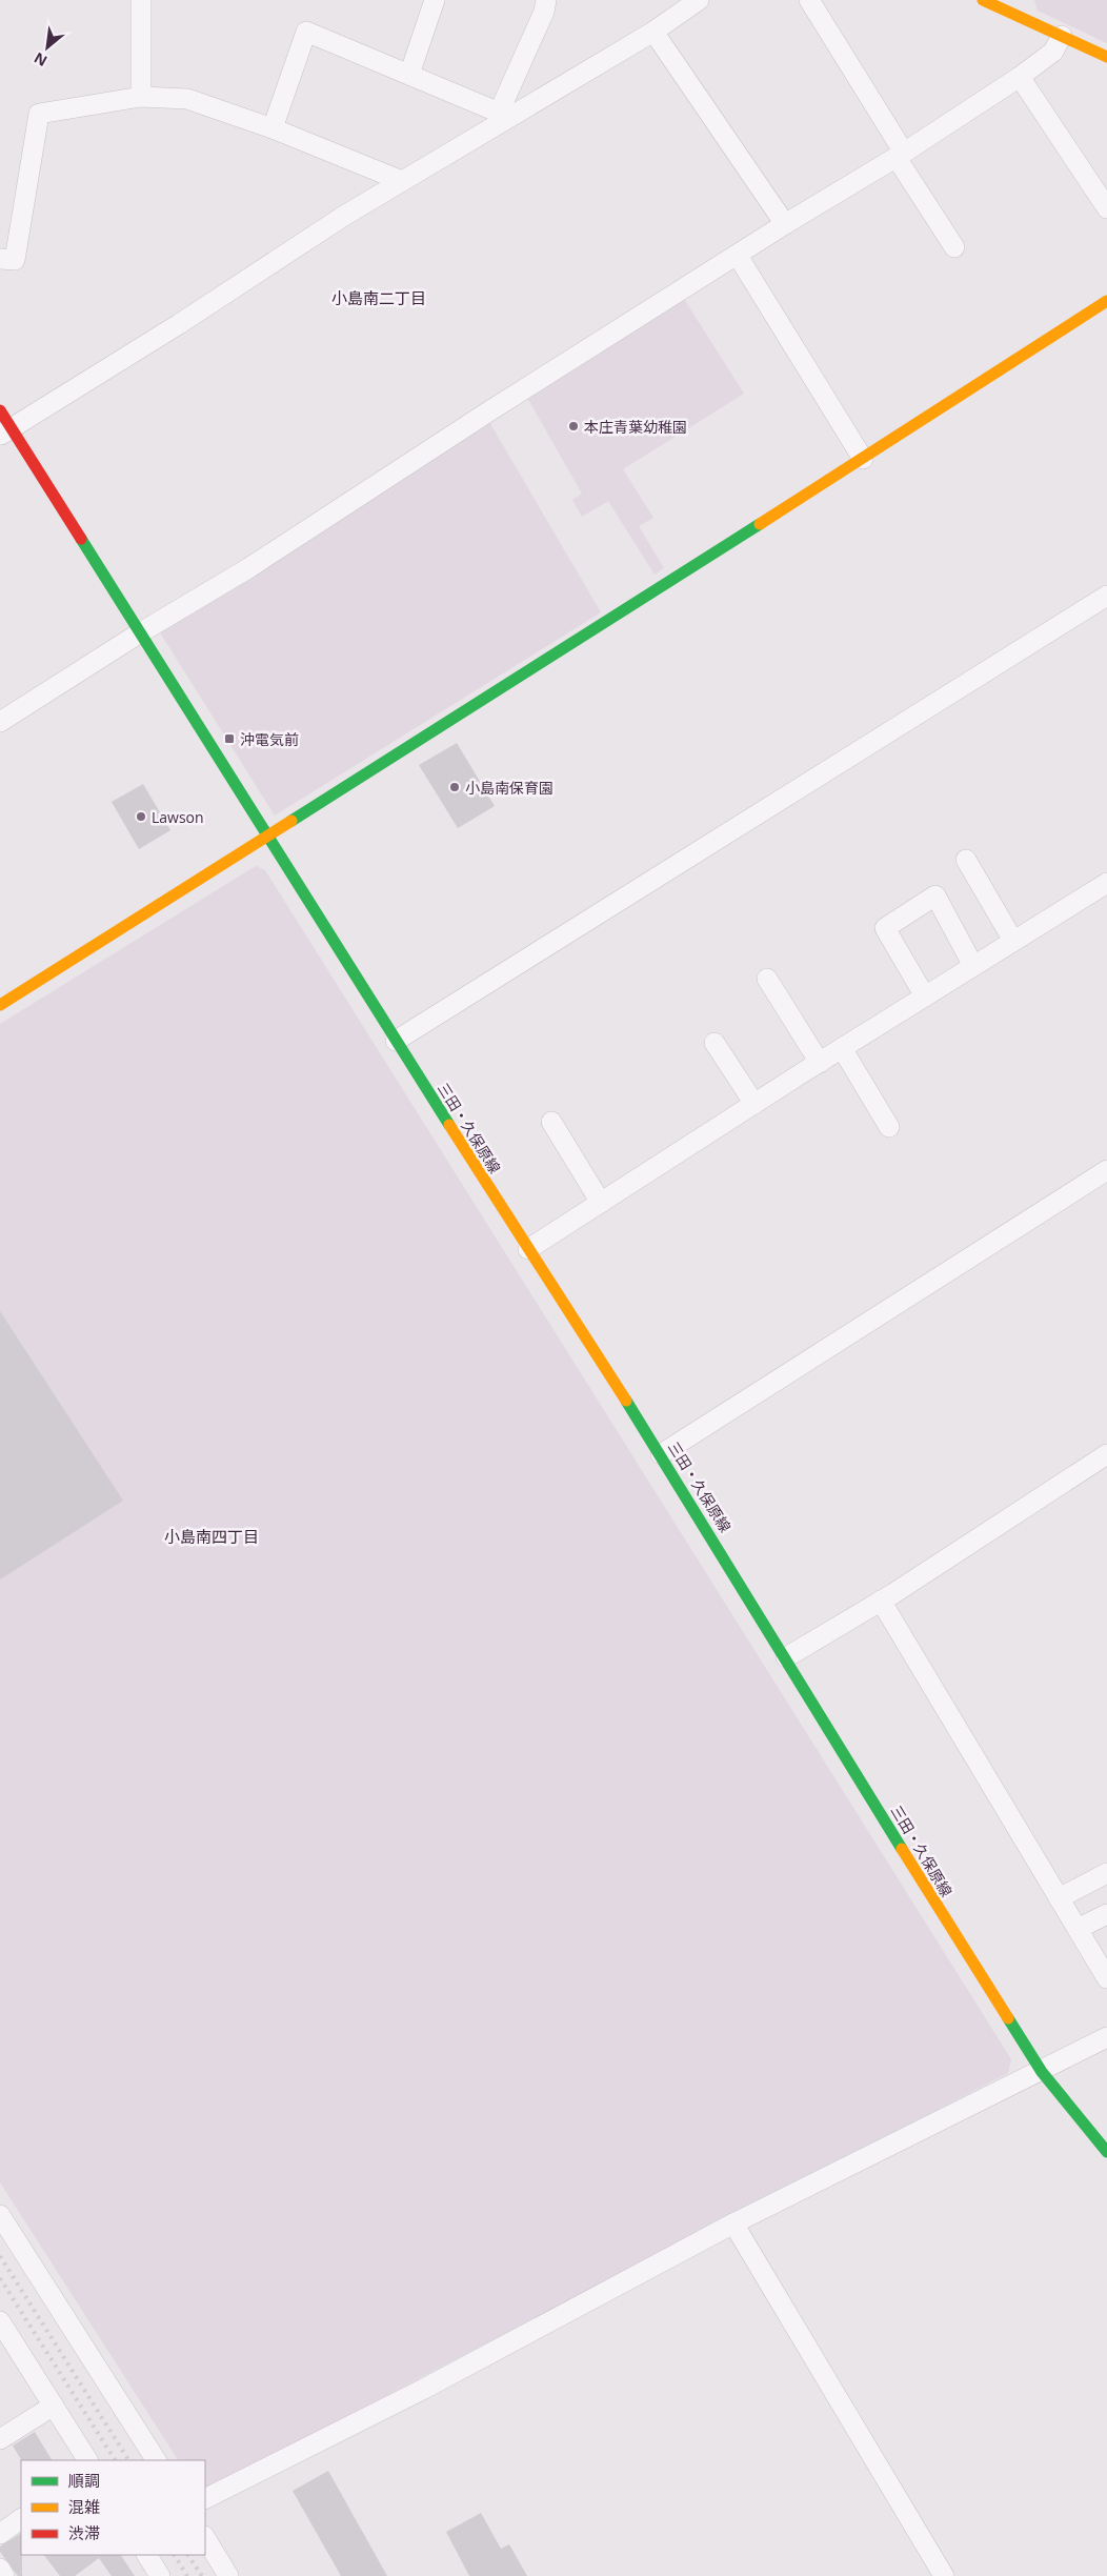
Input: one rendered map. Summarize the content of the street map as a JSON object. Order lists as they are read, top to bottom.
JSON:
{
  "streets": {
    "street": ["三田・久保原線"]
  },
  "districts": ["小島南二丁目", "小島南四丁目"],
  "places": {
    "other": ["本庄青葉幼稚園", "小島南保育園", "Lawson"],
    "transit": ["沖電気前"]
  },
  "legend": ["順調", "混雑", "渋滞"],
  "north": "bottom left"
}
